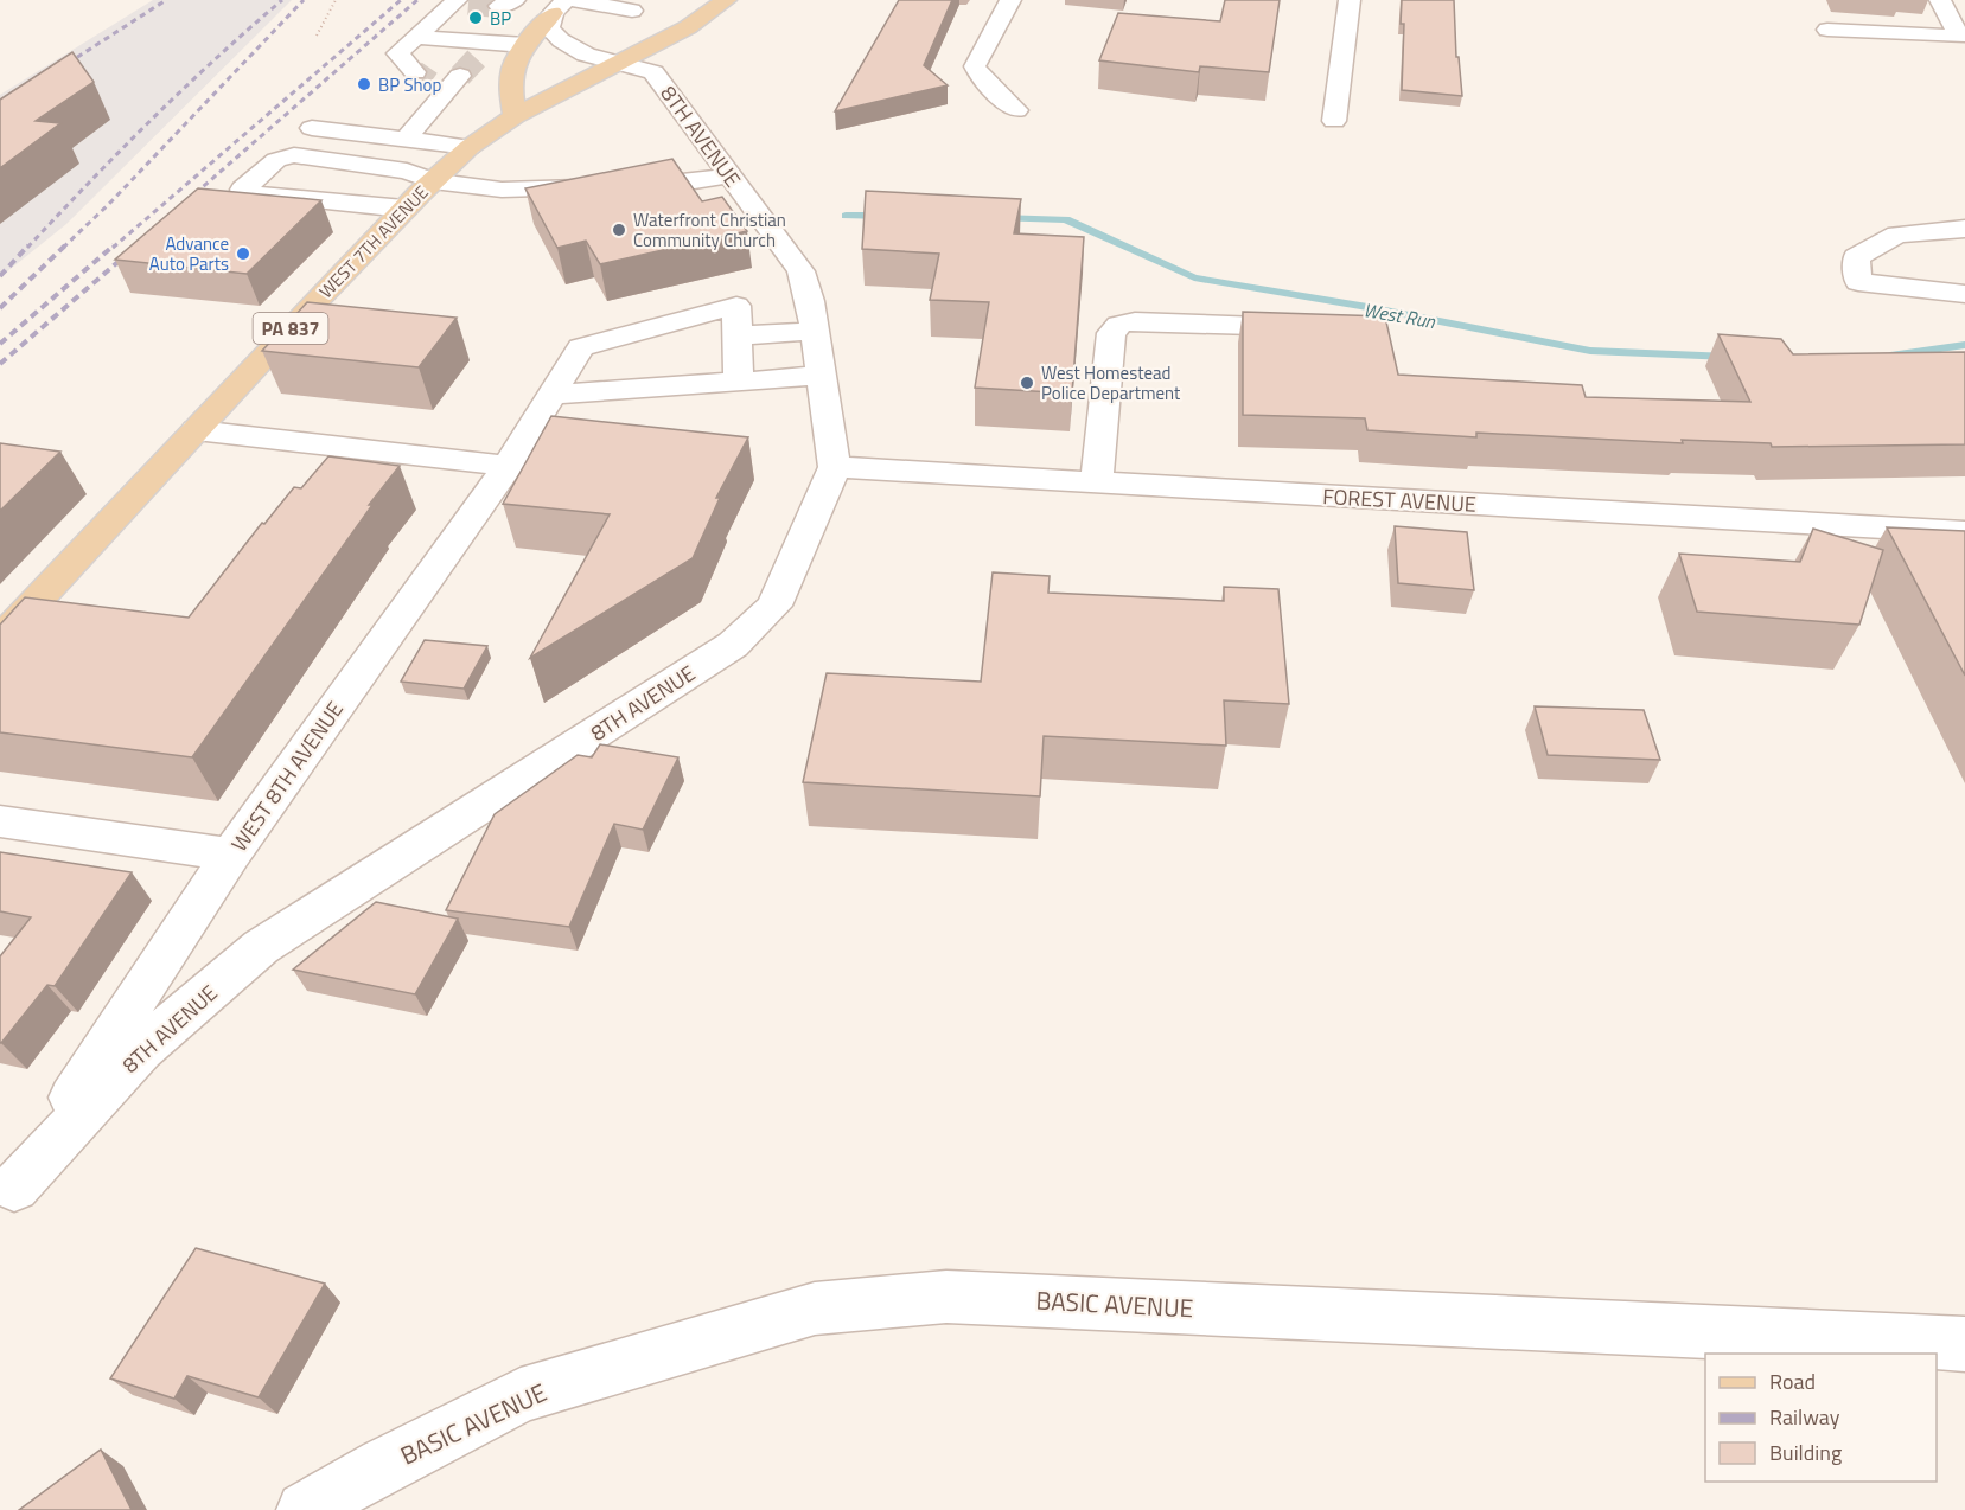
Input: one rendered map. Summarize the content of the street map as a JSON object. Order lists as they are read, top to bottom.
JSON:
{
  "streets": {
    "main road": ["WEST 7TH AVENUE", "PA 837"],
    "street": [
      "8TH AVENUE",
      "FOREST AVENUE",
      "WEST 8TH AVENUE",
      "BASIC AVENUE"
    ]
  },
  "crossings": [
    ["8TH AVENUE", "WEST 7TH AVENUE"],
    ["8TH AVENUE", "PA 837"],
    ["8TH AVENUE", "FOREST AVENUE"],
    ["8TH AVENUE", "WEST 8TH AVENUE"],
    ["WEST 7TH AVENUE", "PA 837"]
  ],
  "water": ["West Run"],
  "places": [
    "BP",
    "BP Shop",
    "Waterfront Christian Community Church",
    "Advance Auto Parts",
    "West Homestead Police Department"
  ],
  "legend": ["Road", "Railway", "Building"]
}
